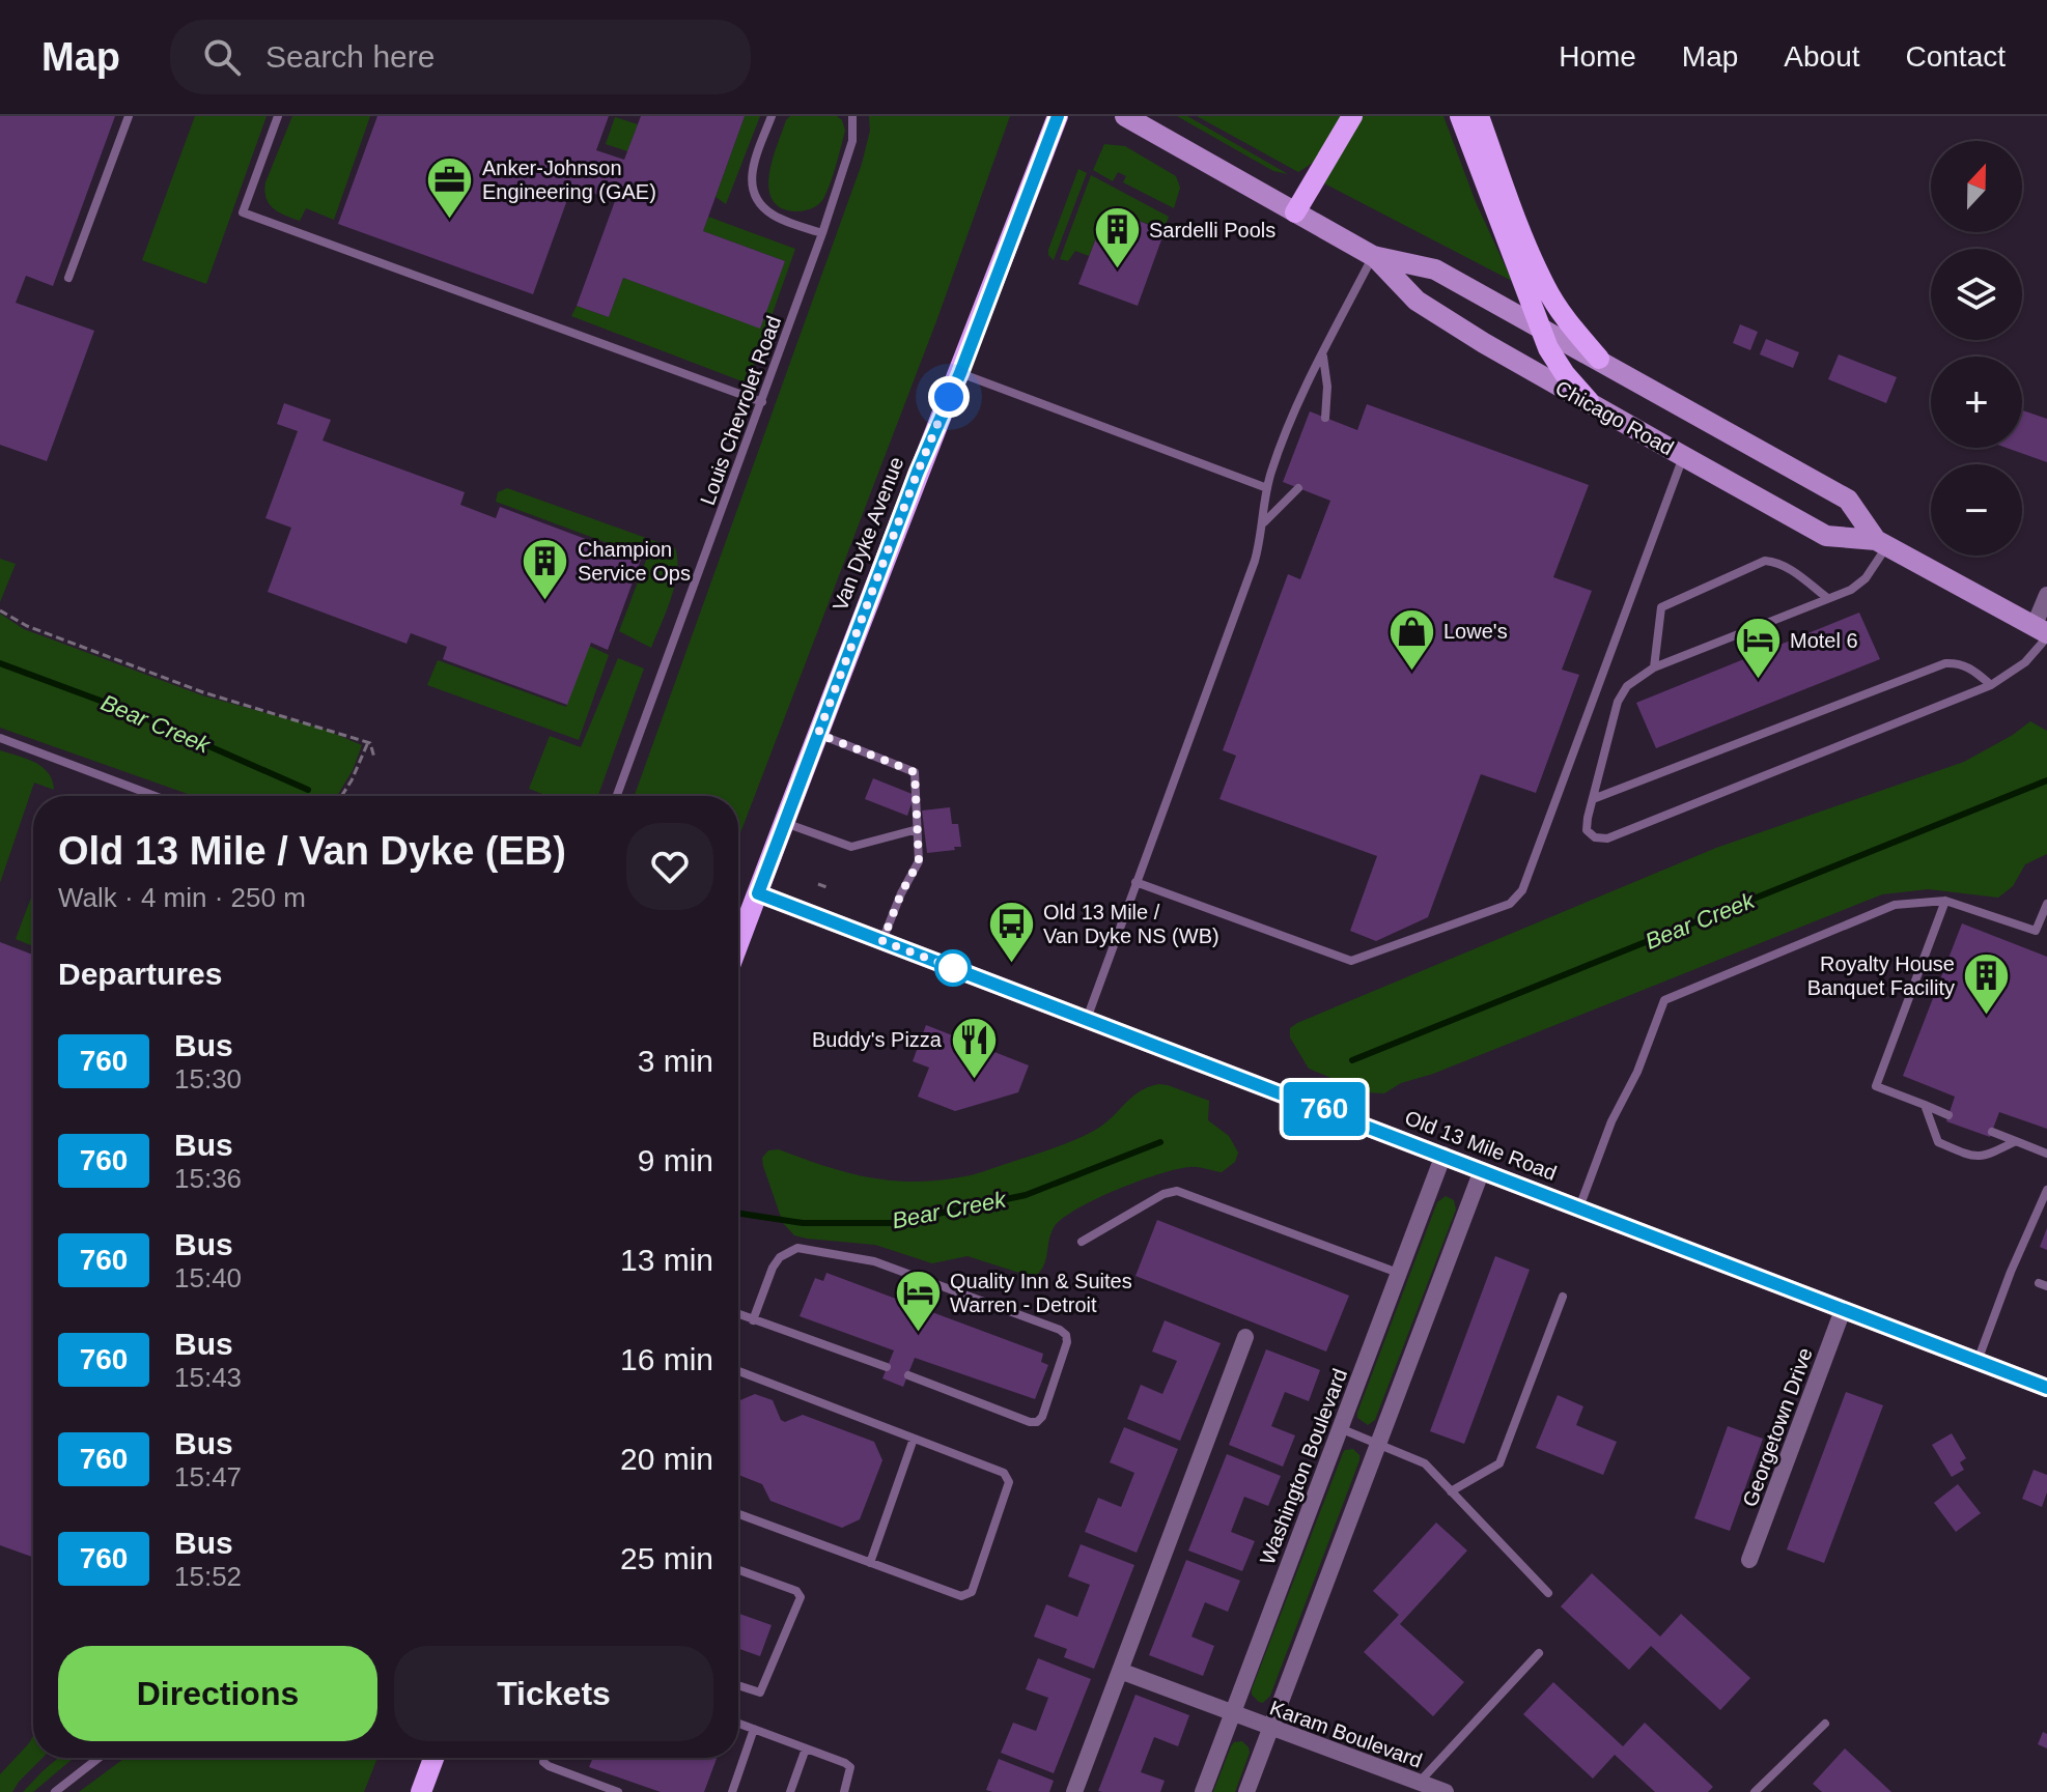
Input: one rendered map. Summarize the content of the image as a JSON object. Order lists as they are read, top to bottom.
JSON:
{
  "streets": {
    "main road": ["Chicago Road", "Van Dyke Avenue"],
    "street": [
      "Old 13 Mile Road",
      "Georgetown Drive",
      "Washington Boulevard",
      "Karam Boulevard"
    ],
    "lane": ["Louis Chevrolet Road"]
  },
  "crossings": [
    ["Van Dyke Avenue", "Old 13 Mile Road"],
    ["Old 13 Mile Road", "Georgetown Drive"],
    ["Old 13 Mile Road", "Washington Boulevard"],
    ["Washington Boulevard", "Karam Boulevard"]
  ],
  "water": ["Bear Creek"],
  "places": {
    "office": ["Anker-Johnson Engineering (GAE)"],
    "building": ["Sardelli Pools", "Champion Service Ops", "Royalty House Banquet Facility"],
    "shop": ["Lowe's"],
    "hotel": ["Motel 6", "Quality Inn & Suites Warren - Detroit"],
    "bus stop": ["Old 13 Mile / Van Dyke NS (WB)"],
    "restaurant": ["Buddy's Pizza"]
  },
  "lines": ["bus line 760"],
  "north": "top",
  "page": {
    "header": "Map",
    "search": "Search here",
    "nav": [
      "Home",
      "Map",
      "About",
      "Contact"
    ],
    "on_map": "760",
    "map_buttons": ["+", "−"],
    "heading": [
      ["Old 13 Mile / Van Dyke (EB)", "Walk · 4 min · 250 m"],
      "Departures"
    ],
    "list": [
      {
        "mark": "760",
        "name": "Bus",
        "note": "15:30",
        "value": "3 min"
      },
      {
        "mark": "760",
        "name": "Bus",
        "note": "15:36",
        "value": "9 min"
      },
      {
        "mark": "760",
        "name": "Bus",
        "note": "15:40",
        "value": "13 min"
      },
      {
        "mark": "760",
        "name": "Bus",
        "note": "15:43",
        "value": "16 min"
      },
      {
        "mark": "760",
        "name": "Bus",
        "note": "15:47",
        "value": "20 min"
      },
      {
        "mark": "760",
        "name": "Bus",
        "note": "15:52",
        "value": "25 min"
      }
    ],
    "buttons": ["Directions", "Tickets"]
  }
}
